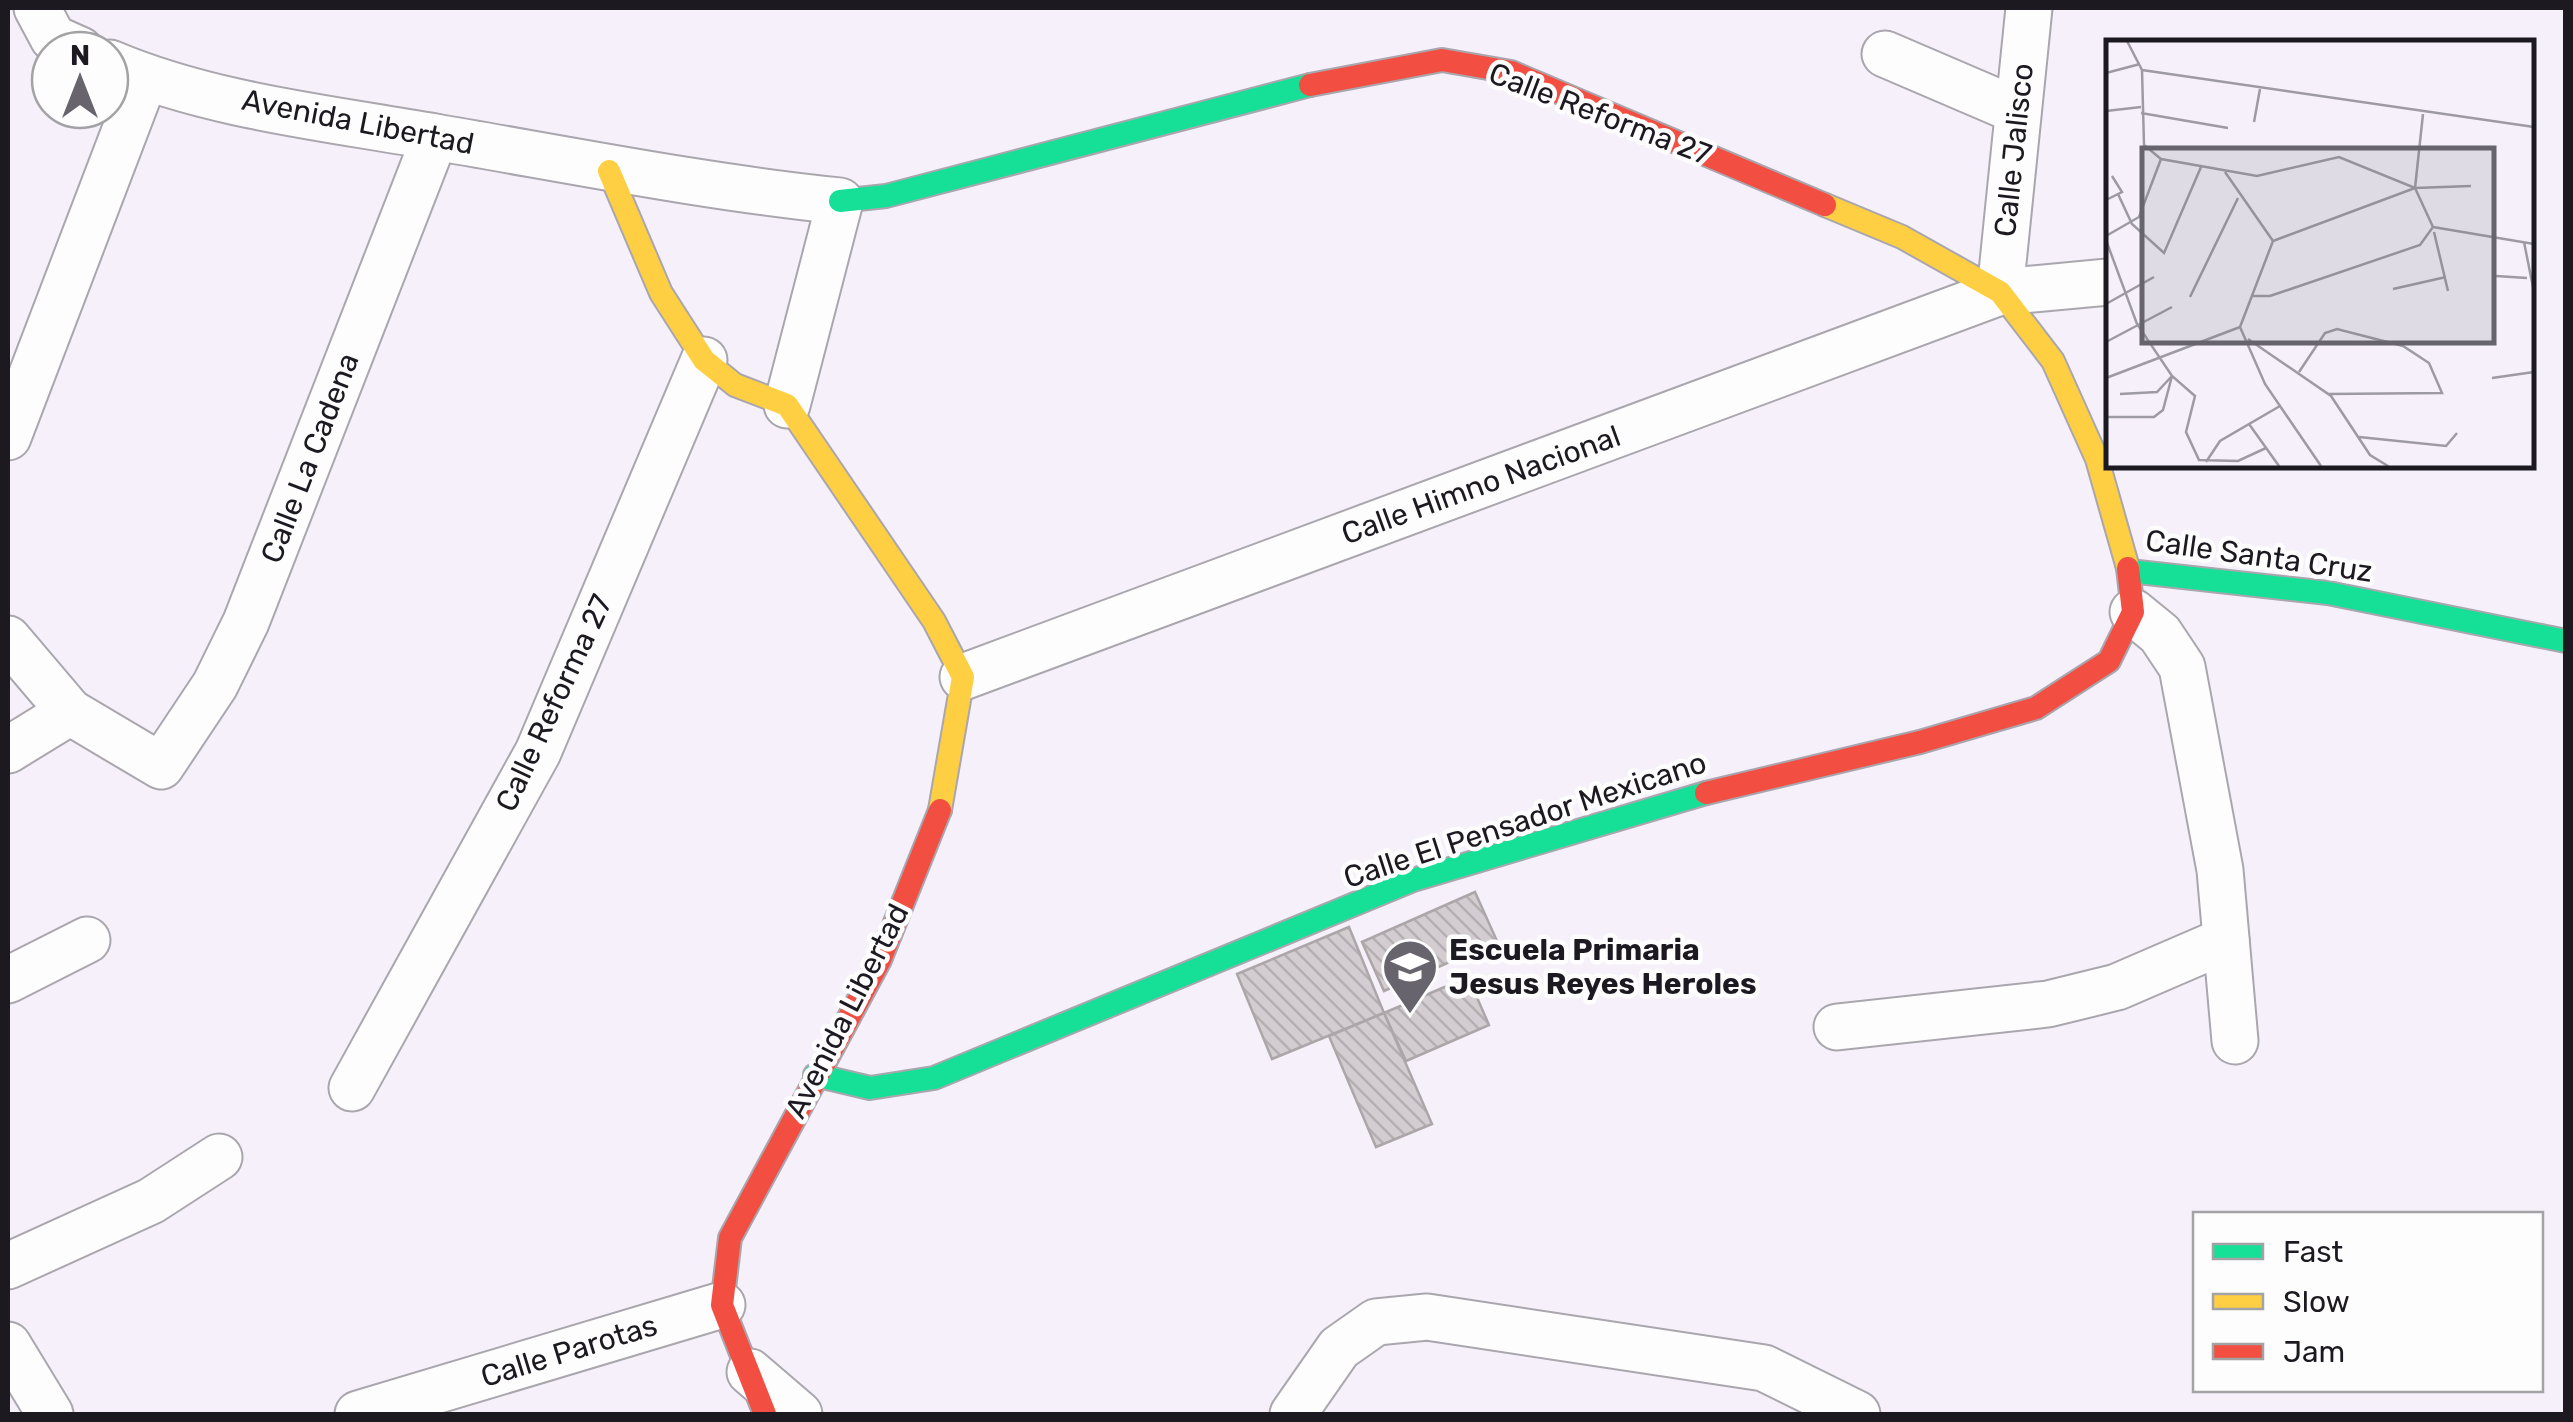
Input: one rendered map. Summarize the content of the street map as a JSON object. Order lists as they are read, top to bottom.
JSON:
{
  "streets": {
    "street": [
      "Calle Reforma 27",
      "Avenida Libertad",
      "Calle Jalisco",
      "Calle La Cadena",
      "Calle Himno Nacional",
      "Calle Santa Cruz",
      "Calle El Pensador Mexicano",
      "Calle Parotas"
    ]
  },
  "crossings": [
    ["Calle Reforma 27", "Avenida Libertad"],
    ["Calle Reforma 27", "Calle Jalisco"],
    ["Calle Reforma 27", "Calle Himno Nacional"],
    ["Calle Reforma 27", "Calle Santa Cruz"],
    ["Avenida Libertad", "Calle La Cadena"],
    ["Avenida Libertad", "Calle Himno Nacional"],
    ["Avenida Libertad", "Calle El Pensador Mexicano"],
    ["Avenida Libertad", "Calle Parotas"],
    ["Calle Jalisco", "Calle Himno Nacional"],
    ["Calle Jalisco", "Calle Santa Cruz"],
    ["Calle Himno Nacional", "Calle Santa Cruz"],
    ["Calle Santa Cruz", "Calle El Pensador Mexicano"]
  ],
  "places": {
    "school or university": ["Escuela Primaria Jesus Reyes Heroles"]
  },
  "legend": ["Fast", "Slow", "Jam"],
  "north": "top"
}
